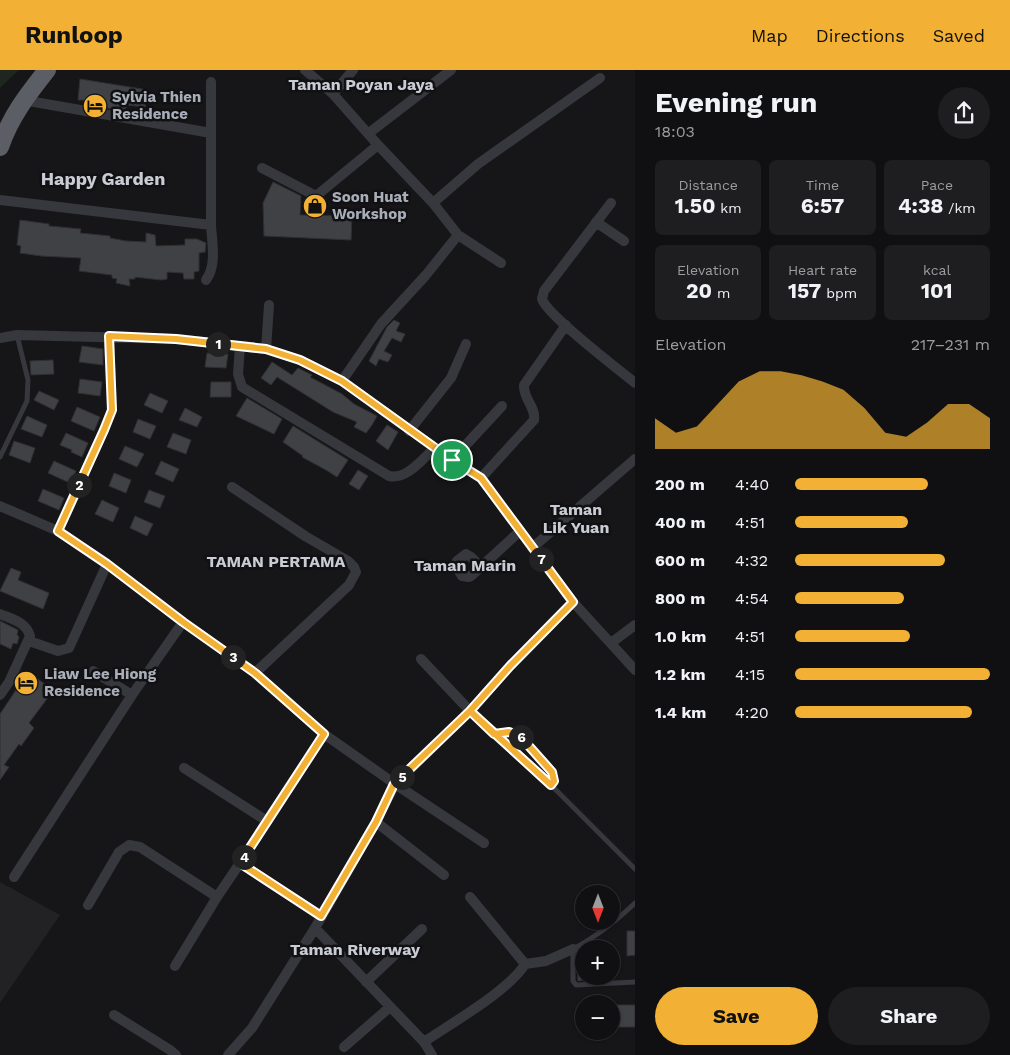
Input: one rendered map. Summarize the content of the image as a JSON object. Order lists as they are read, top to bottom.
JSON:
{
  "districts": [
    "Taman Poyan Jaya",
    "Happy Garden",
    "Taman Lik Yuan",
    "TAMAN PERTAMA",
    "Taman Marin",
    "Taman Riverway"
  ],
  "places": {
    "hotel": ["Sylvia Thien Residence", "Liaw Lee Hiong Residence"],
    "shop": ["Soon Huat Workshop"]
  },
  "north": "bottom",
  "page": {
    "header": "Runloop",
    "nav": ["Map", "Directions", "Saved"],
    "heading": ["Evening run", "18:03"],
    "stats": [
      ["Distance", "1.50 km"],
      ["Time", "6:57"],
      ["Pace", "4:38 /km"],
      ["Elevation", "20 m"],
      ["Heart rate", "157 bpm"],
      ["kcal", "101"]
    ],
    "chart": ["Elevation", "217–231 m"],
    "pins": [
      "1",
      "2",
      "7",
      "3",
      "6",
      "5",
      "4"
    ],
    "list": [
      {
        "name": "200 m",
        "note": "4:40"
      },
      {
        "name": "400 m",
        "note": "4:51"
      },
      {
        "name": "600 m",
        "note": "4:32"
      },
      {
        "name": "800 m",
        "note": "4:54"
      },
      {
        "name": "1.0 km",
        "note": "4:51"
      },
      {
        "name": "1.2 km",
        "note": "4:15"
      },
      {
        "name": "1.4 km",
        "note": "4:20"
      }
    ],
    "map_buttons": ["+", "−"],
    "buttons": ["Save", "Share"]
  }
}
